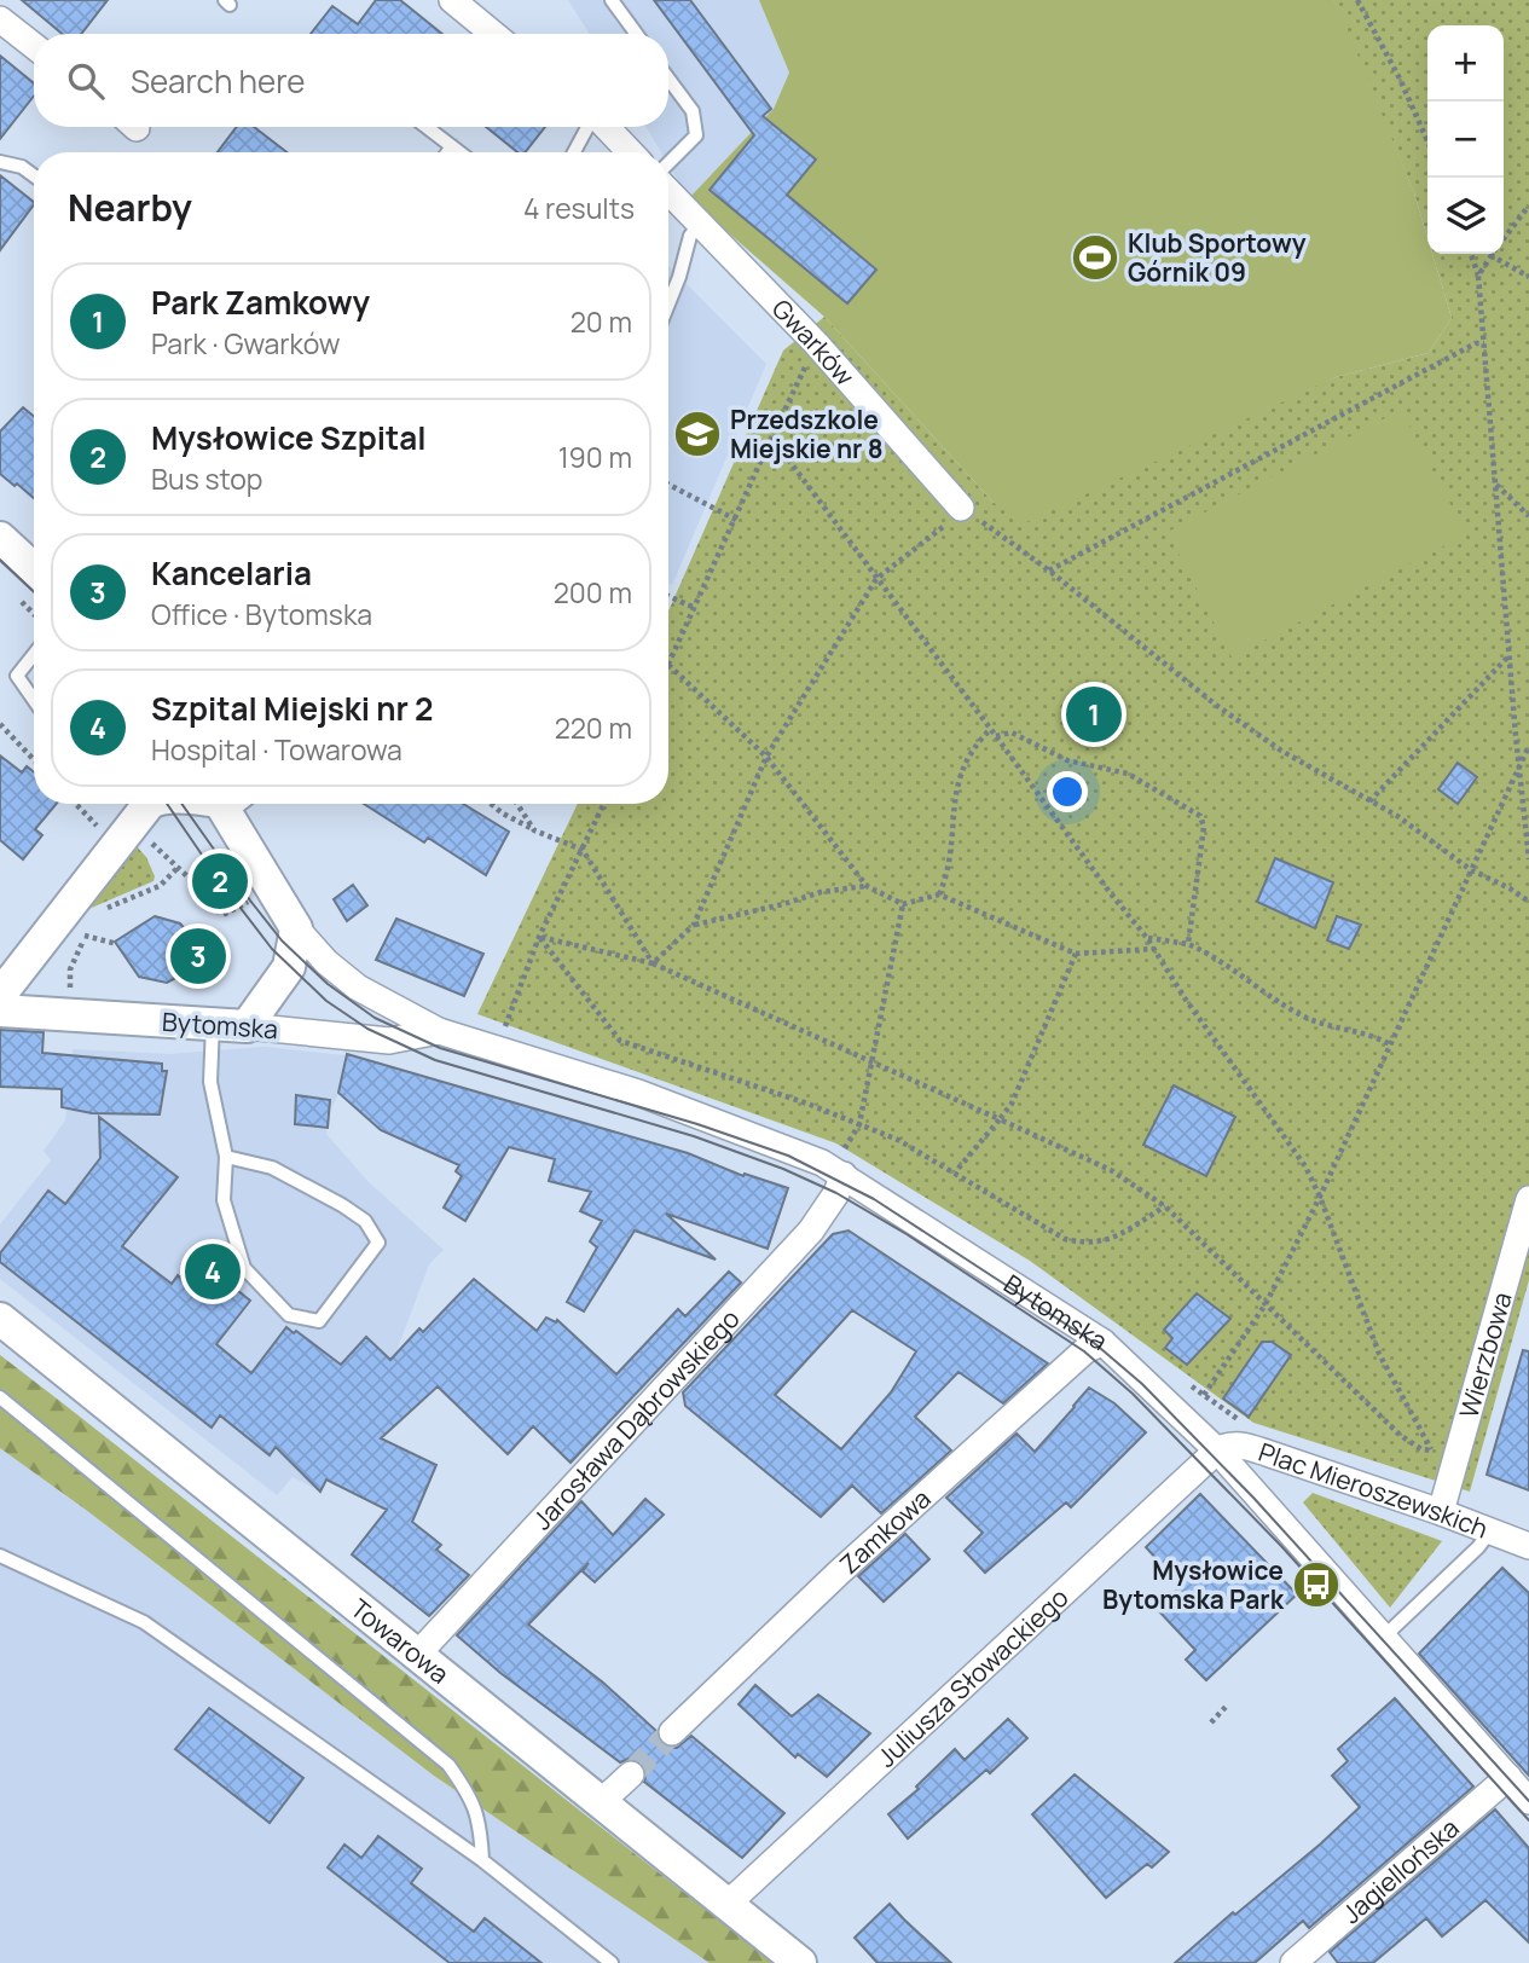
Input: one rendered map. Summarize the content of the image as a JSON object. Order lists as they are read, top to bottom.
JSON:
{
  "streets": {
    "street": [
      "Gwarków",
      "Bytomska",
      "Wierzbowa",
      "Jarosława Dąbrowskiego",
      "Plac Mieroszewskich",
      "Zamkowa",
      "Towarowa",
      "Juliusza Słowackiego",
      "Jagiellońska"
    ]
  },
  "crossings": [
    ["Bytomska", "Jarosława Dąbrowskiego"],
    ["Bytomska", "Plac Mieroszewskich"],
    ["Bytomska", "Zamkowa"],
    ["Bytomska", "Juliusza Słowackiego"],
    ["Bytomska", "Jagiellońska"],
    ["Wierzbowa", "Plac Mieroszewskich"],
    ["Jarosława Dąbrowskiego", "Towarowa"],
    ["Plac Mieroszewskich", "Juliusza Słowackiego"],
    ["Towarowa", "Juliusza Słowackiego"]
  ],
  "places": {
    "sports": ["Klub Sportowy Górnik 09"],
    "school or university": ["Przedszkole Miejskie nr 8"],
    "bus stop": ["Mysłowice Bytomska Park"]
  },
  "page": {
    "map_buttons": ["+", "−"],
    "search": "Search here",
    "heading": ["Nearby", "4 results"],
    "list": [
      {
        "mark": "1",
        "name": "Park Zamkowy",
        "note": "Park · Gwarków",
        "value": "20 m"
      },
      {
        "mark": "2",
        "name": "Mysłowice Szpital",
        "note": "Bus stop",
        "value": "190 m"
      },
      {
        "mark": "3",
        "name": "Kancelaria",
        "note": "Office · Bytomska",
        "value": "200 m"
      },
      {
        "mark": "4",
        "name": "Szpital Miejski nr 2",
        "note": "Hospital · Towarowa",
        "value": "220 m"
      }
    ],
    "pins": [
      "1",
      "2",
      "3",
      "4"
    ]
  }
}
